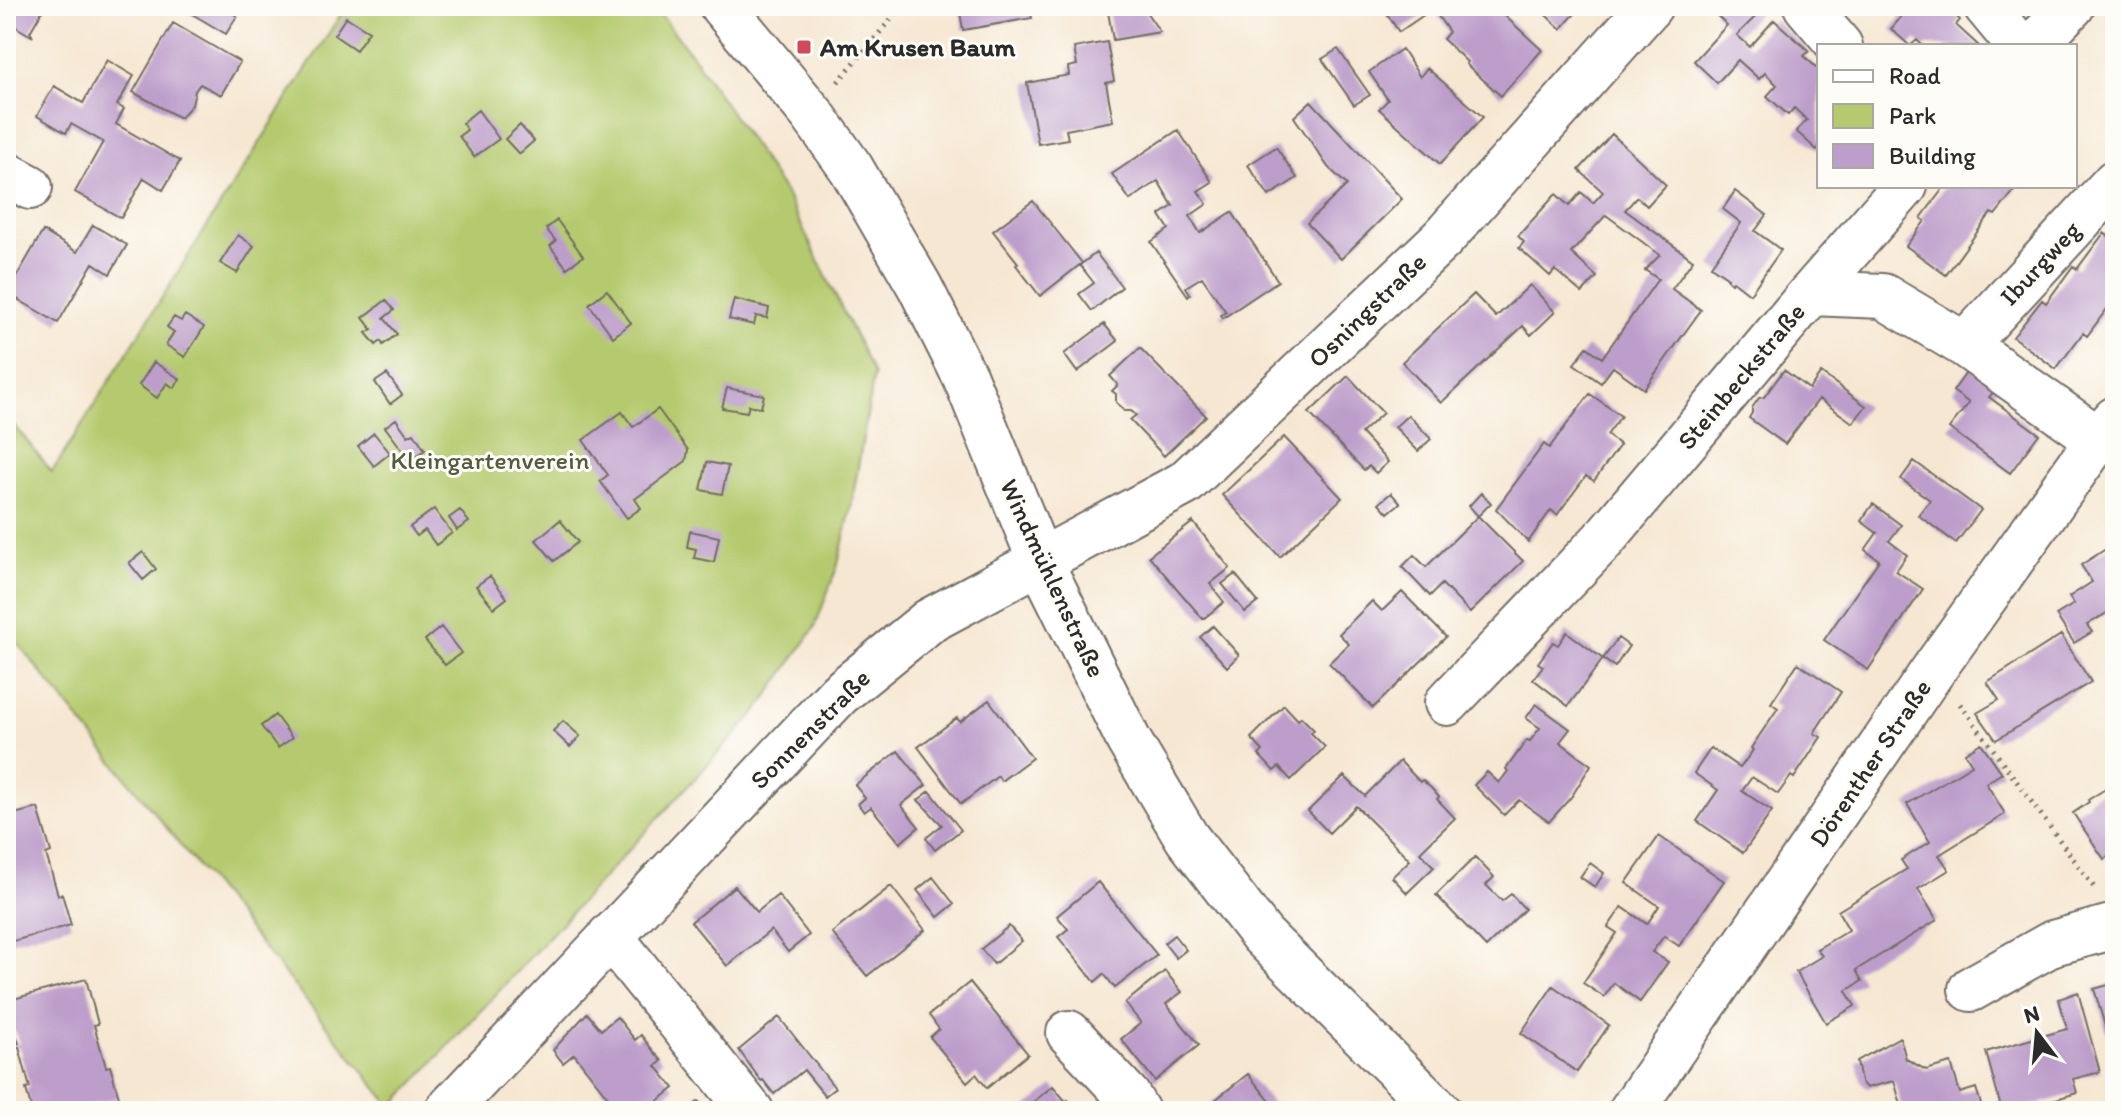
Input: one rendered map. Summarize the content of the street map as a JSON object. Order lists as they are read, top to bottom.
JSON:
{
  "streets": {
    "street": [
      "Iburgweg",
      "Osningstraße",
      "Steinbeckstraße",
      "Windmühlenstraße",
      "Sonnenstraße",
      "Dörenther Straße"
    ]
  },
  "crossings": [
    ["Iburgweg", "Steinbeckstraße"],
    ["Osningstraße", "Windmühlenstraße"],
    ["Osningstraße", "Sonnenstraße"],
    ["Steinbeckstraße", "Dörenther Straße"],
    ["Windmühlenstraße", "Sonnenstraße"]
  ],
  "parks": ["Kleingartenverein"],
  "places": {
    "transit": ["Am Krusen Baum"]
  },
  "legend": ["Road", "Park", "Building"],
  "north": "top"
}
